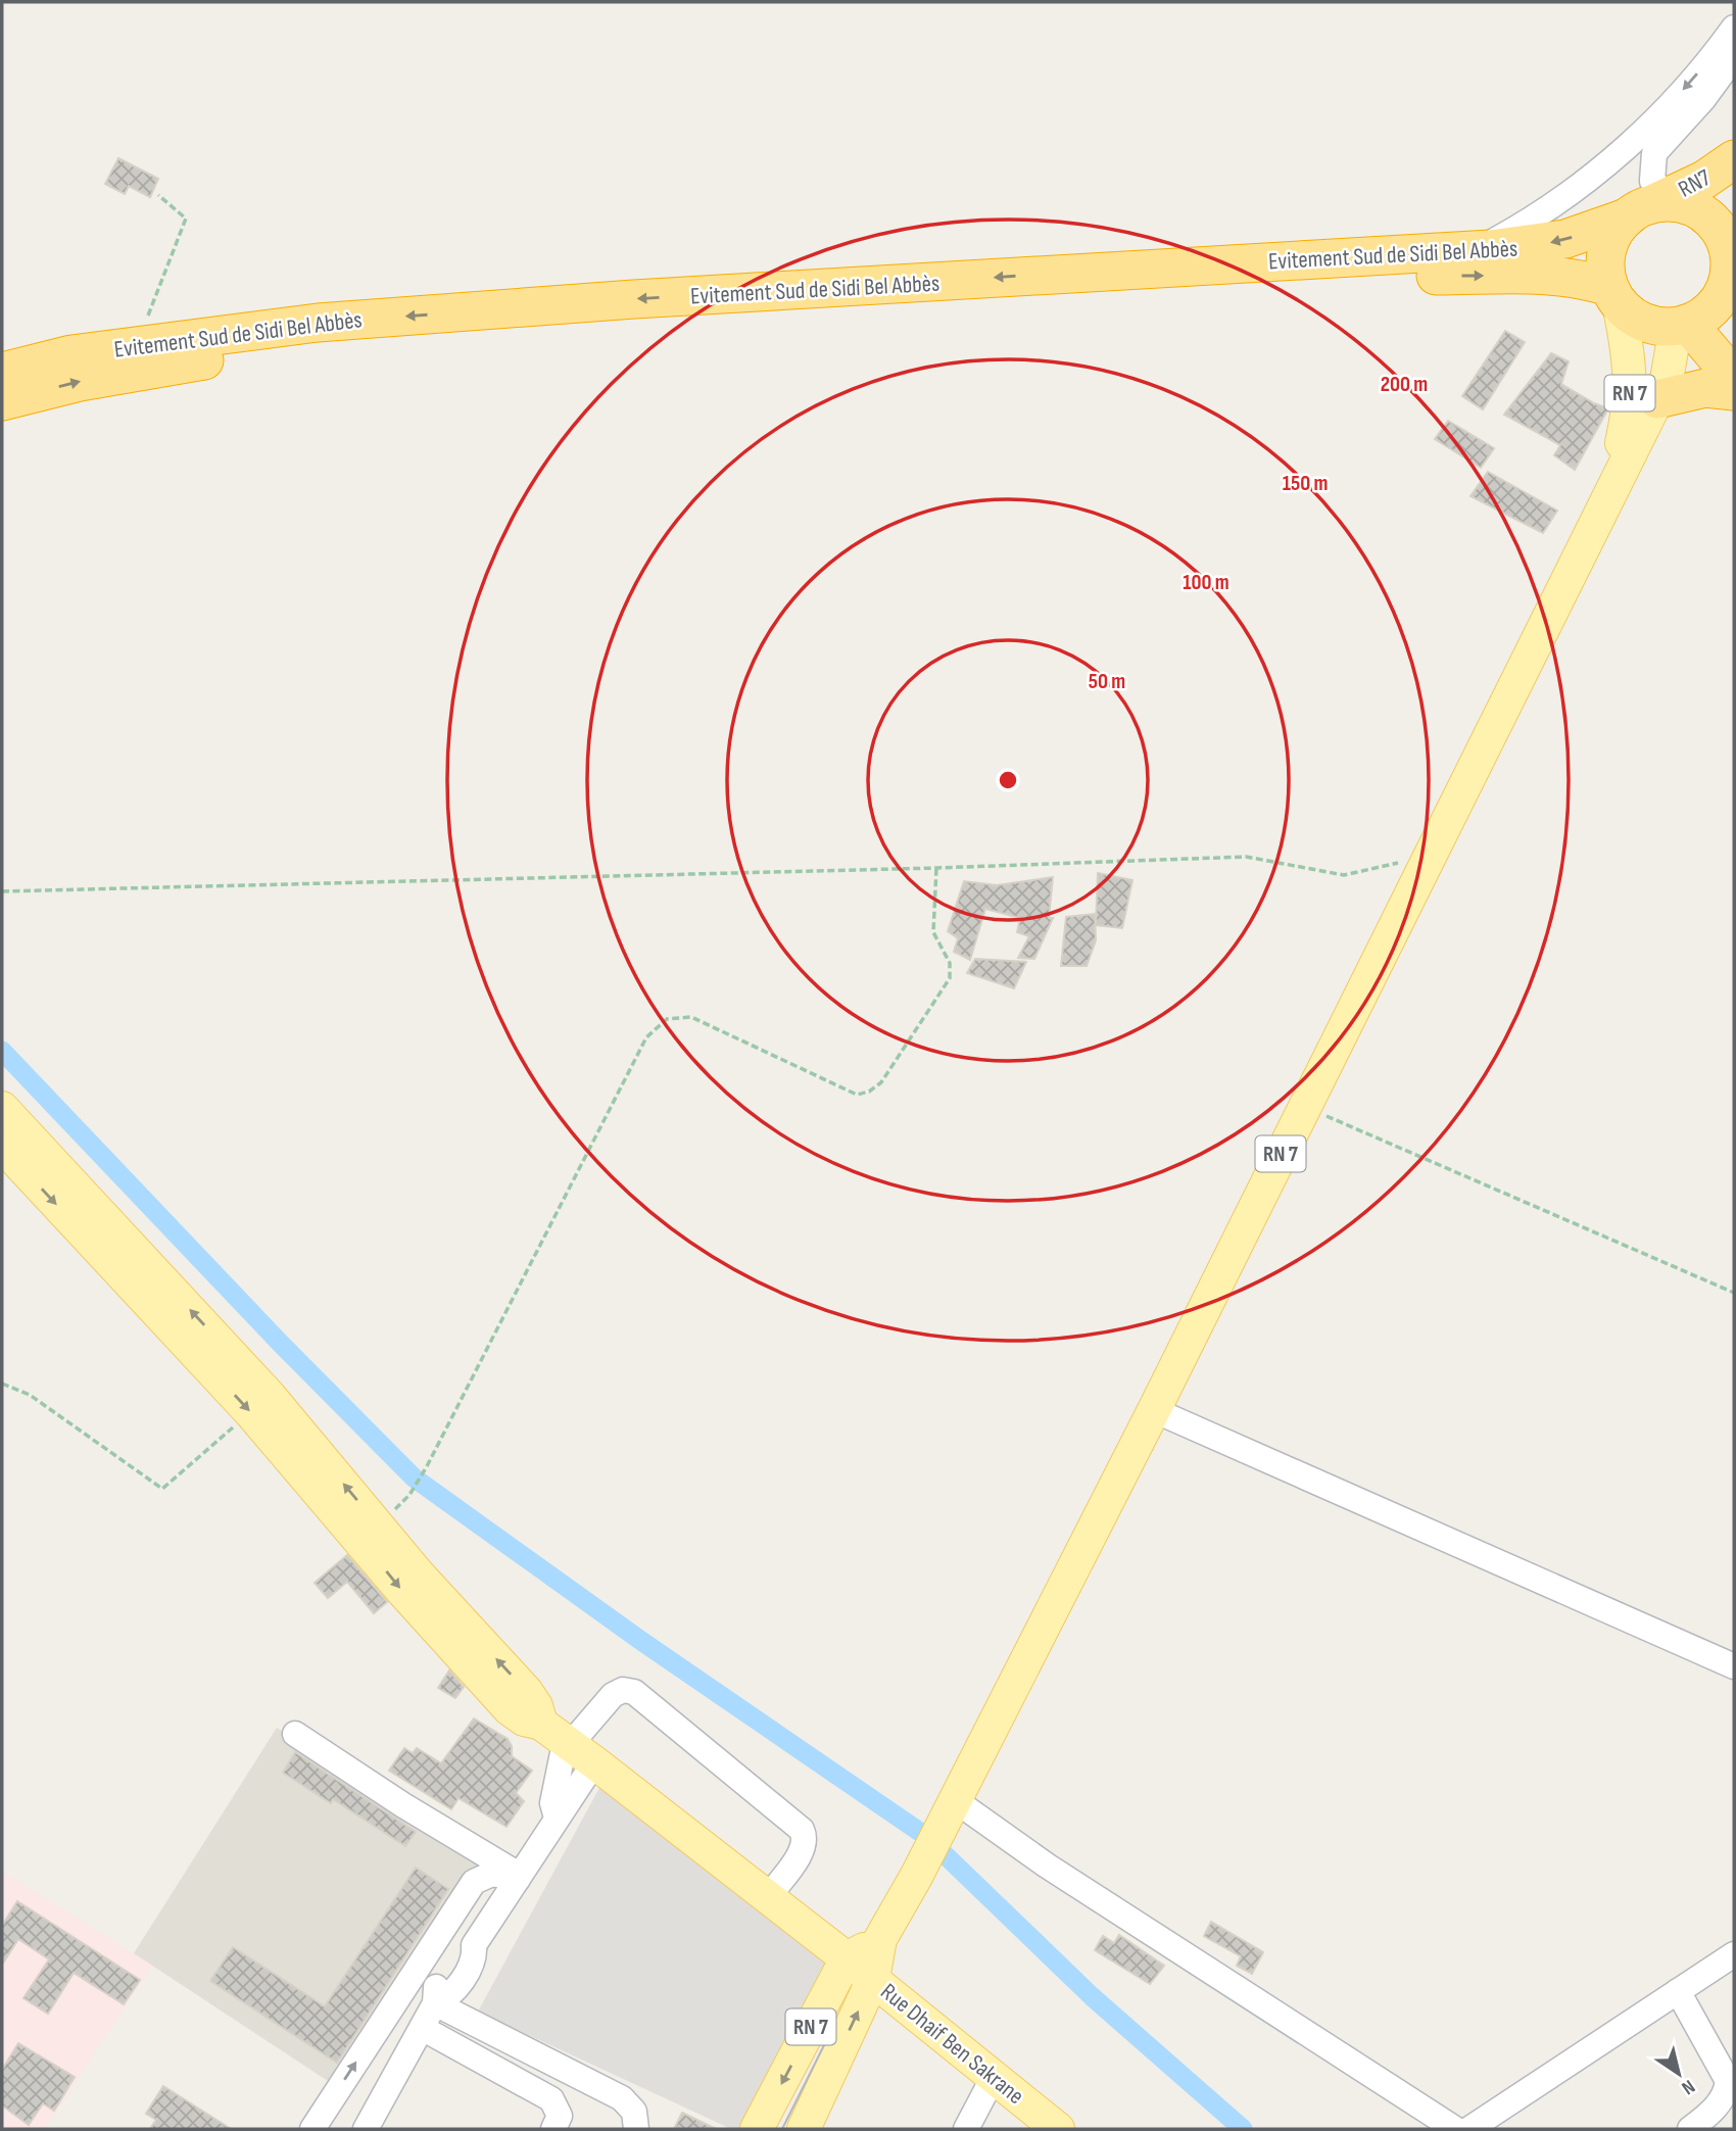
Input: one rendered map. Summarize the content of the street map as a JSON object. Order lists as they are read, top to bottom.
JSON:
{
  "streets": {
    "highway": ["RN7", "Evitement Sud de Sidi Bel Abbès"],
    "main road": ["RN 7", "Rue Dhaif Ben Sakrane"]
  },
  "crossings": [
    ["RN7", "Evitement Sud de Sidi Bel Abbès"],
    ["RN7", "RN 7"],
    ["Evitement Sud de Sidi Bel Abbès", "RN 7"],
    ["RN 7", "Rue Dhaif Ben Sakrane"]
  ],
  "north": "bottom right",
  "rings": [
    "200 m",
    "150 m",
    "100 m",
    "50 m"
  ]
}
